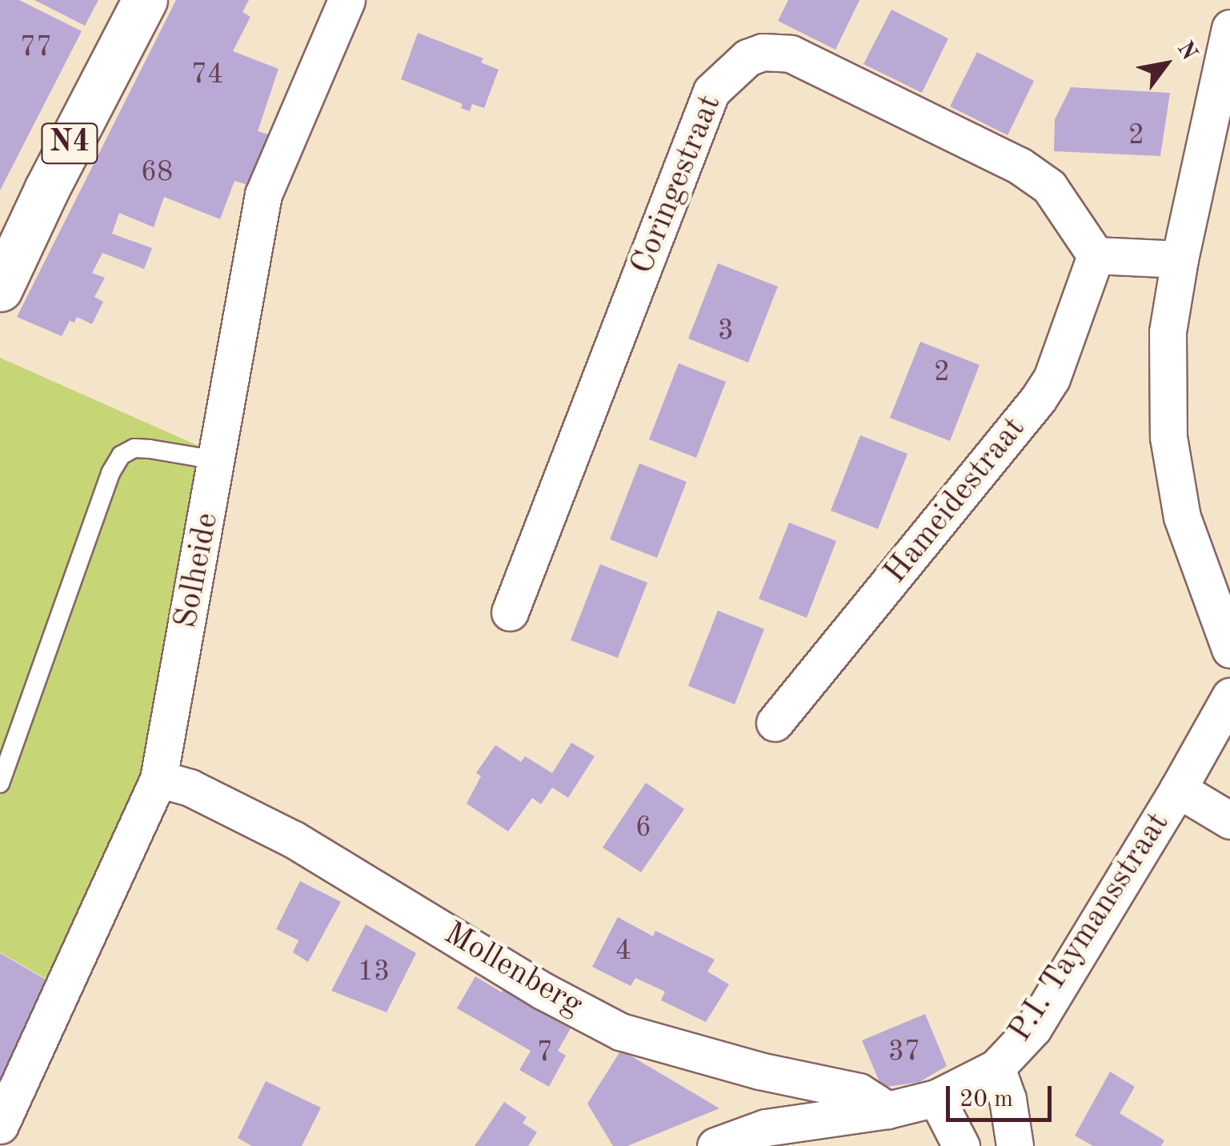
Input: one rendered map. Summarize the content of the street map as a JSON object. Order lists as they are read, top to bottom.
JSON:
{
  "streets": {
    "main road": ["N4"],
    "street": [
      "Coringestraat",
      "Hameidestraat",
      "Solheide",
      "P.I. Taymansstraat",
      "Mollenberg"
    ]
  },
  "crossings": [
    ["Coringestraat", "Hameidestraat"],
    ["Solheide", "Mollenberg"],
    ["P.I. Taymansstraat", "Mollenberg"]
  ],
  "house_numbers": [
    "77",
    "74",
    "2",
    "68",
    "3",
    "2",
    "6",
    "4",
    "13",
    "37",
    "7"
  ],
  "scale_bar": "20 m",
  "north": "top right"
}
